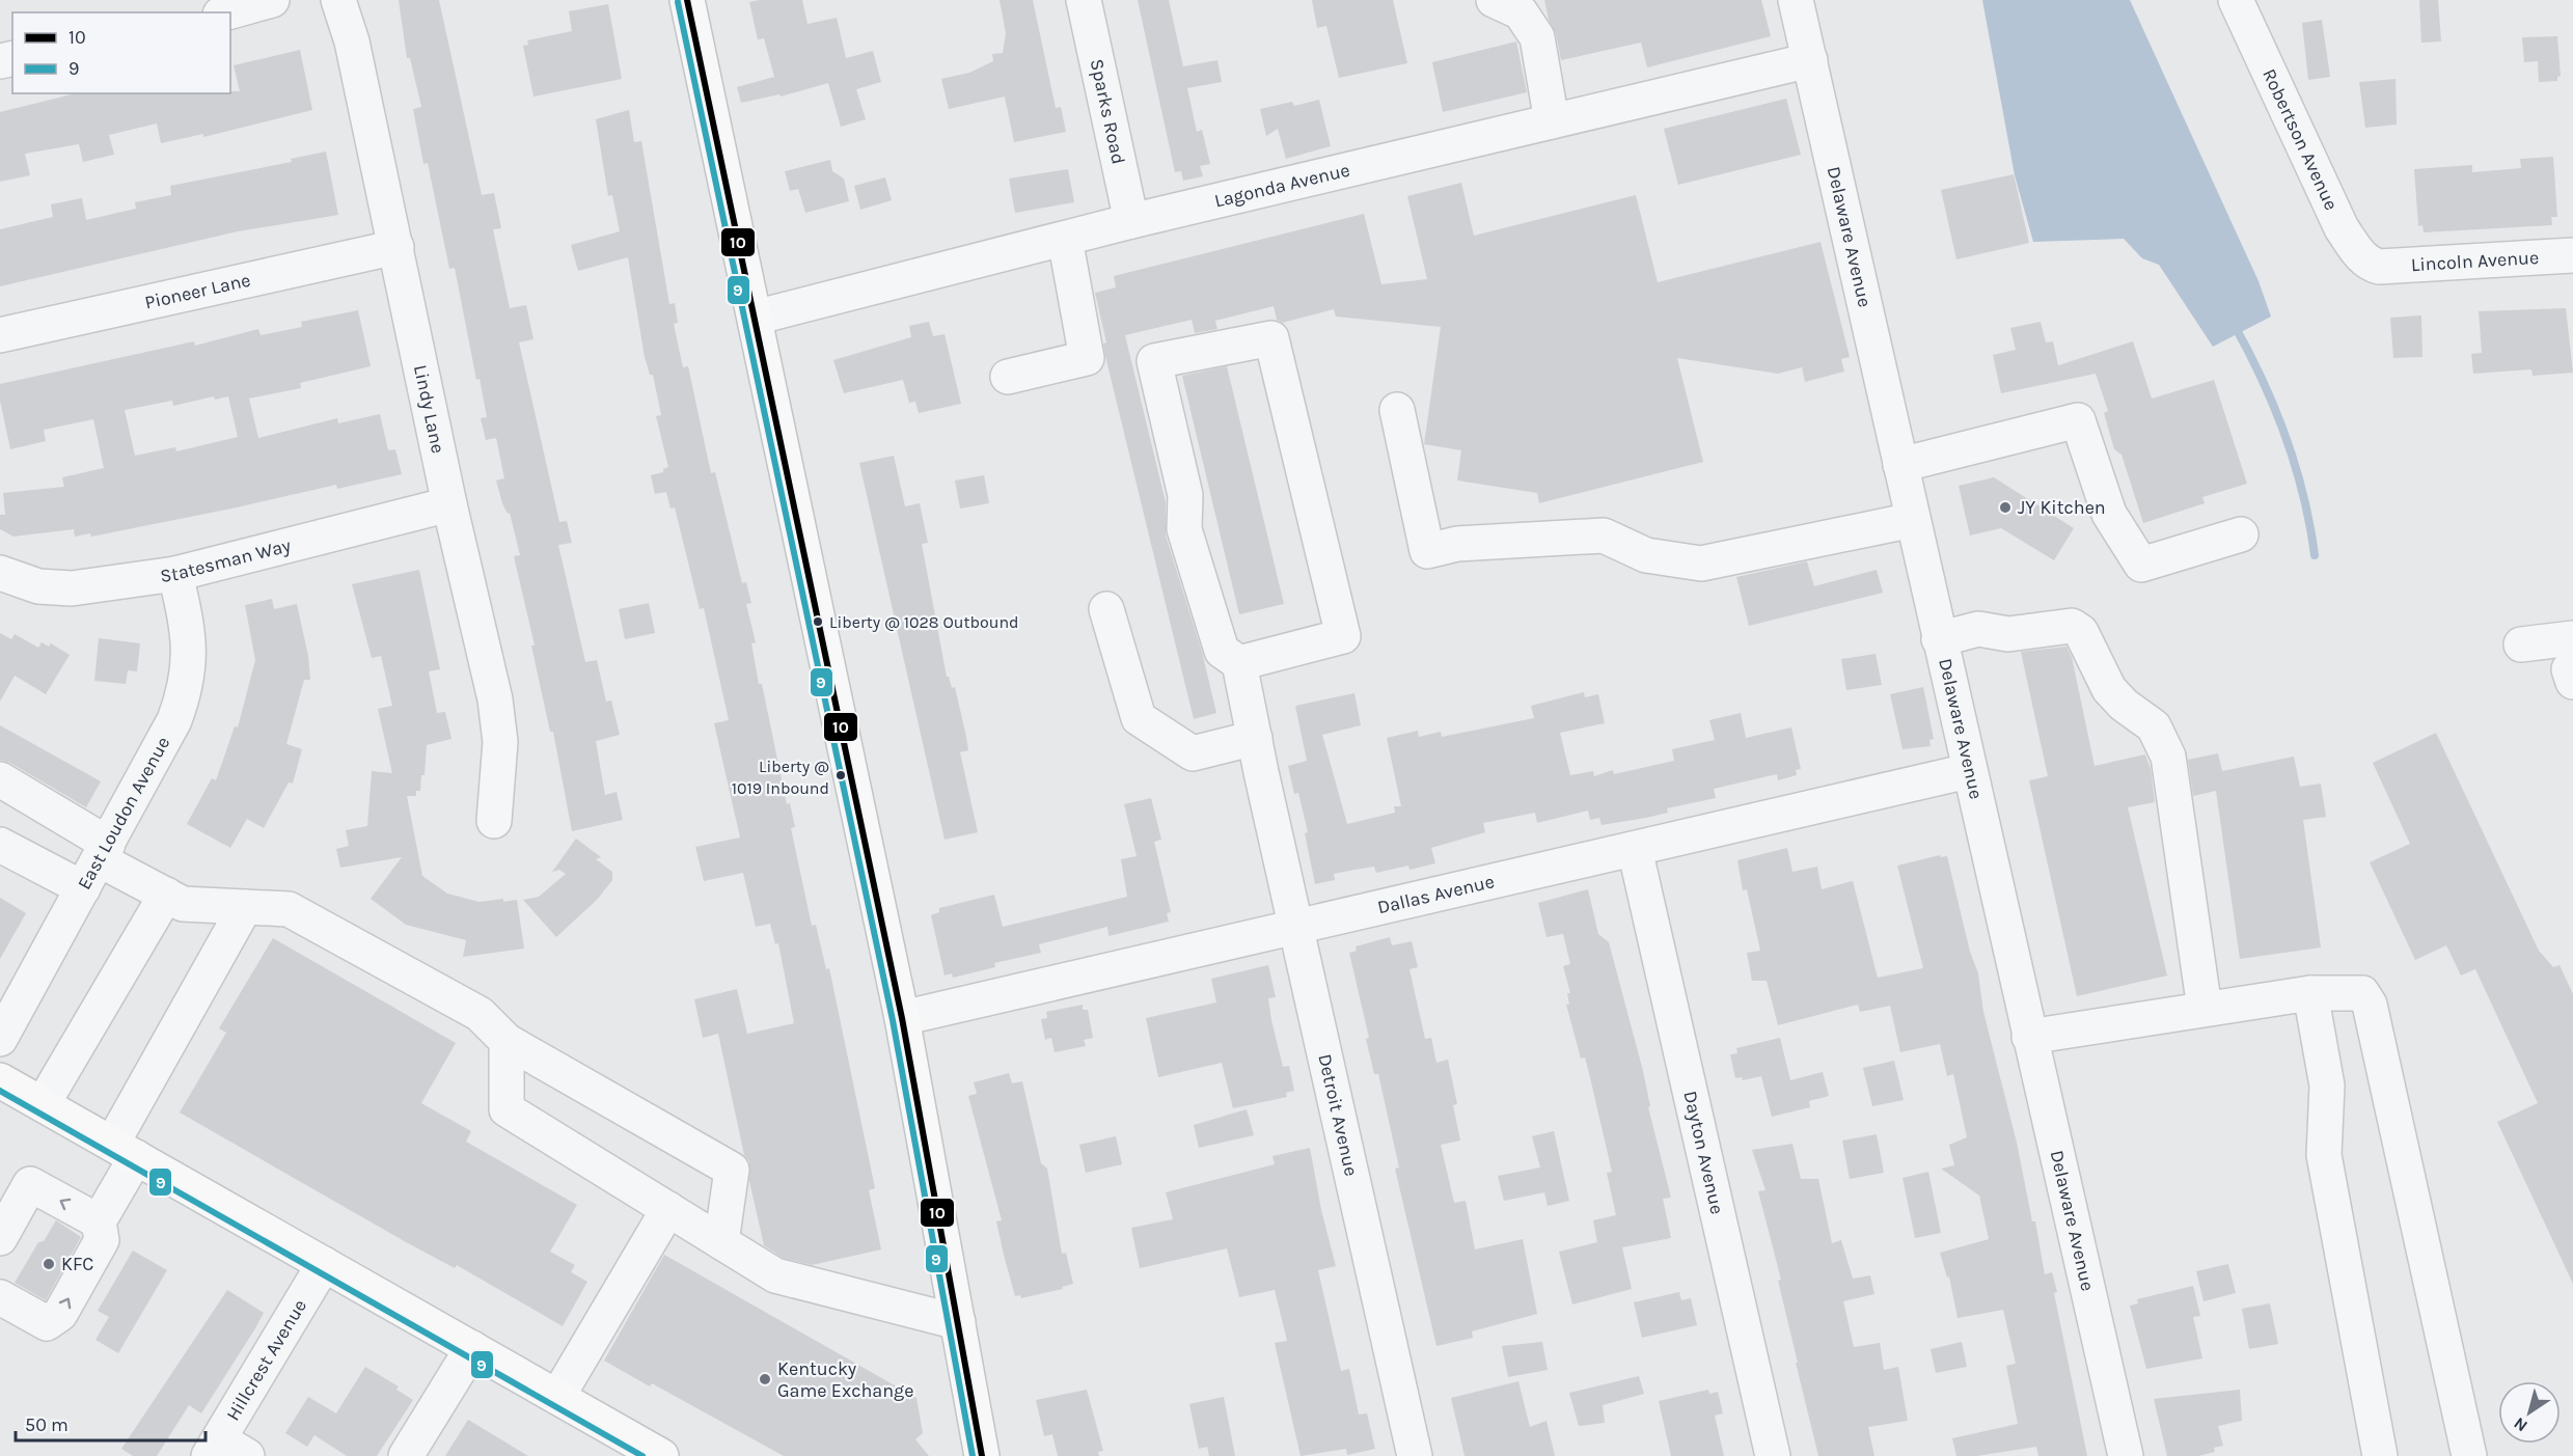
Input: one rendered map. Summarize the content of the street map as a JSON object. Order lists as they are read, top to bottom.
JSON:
{
  "streets": {
    "street": [
      "Sparks Road",
      "Robertson Avenue",
      "Lagonda Avenue",
      "Delaware Avenue",
      "Lincoln Avenue",
      "Pioneer Lane",
      "Lindy Lane",
      "Statesman Way",
      "East Loudon Avenue",
      "Dallas Avenue",
      "Detroit Avenue",
      "Dayton Avenue",
      "Hillcrest Avenue"
    ]
  },
  "crossings": [
    ["Sparks Road", "Lagonda Avenue"],
    ["Robertson Avenue", "Lincoln Avenue"],
    ["Lagonda Avenue", "Delaware Avenue"],
    ["Delaware Avenue", "Dallas Avenue"],
    ["Pioneer Lane", "Lindy Lane"],
    ["Lindy Lane", "Statesman Way"],
    ["Statesman Way", "East Loudon Avenue"],
    ["Dallas Avenue", "Detroit Avenue"],
    ["Dallas Avenue", "Dayton Avenue"]
  ],
  "places": [
    "JY Kitchen",
    "Liberty @ 1028 Outbound",
    "Liberty @ 1019 Inbound",
    "KFC",
    "Kentucky Game Exchange"
  ],
  "lines": ["transit line 10", "transit line 9"],
  "legend": ["10", "9"],
  "scale_bar": "50 m",
  "north": "bottom left"
}
